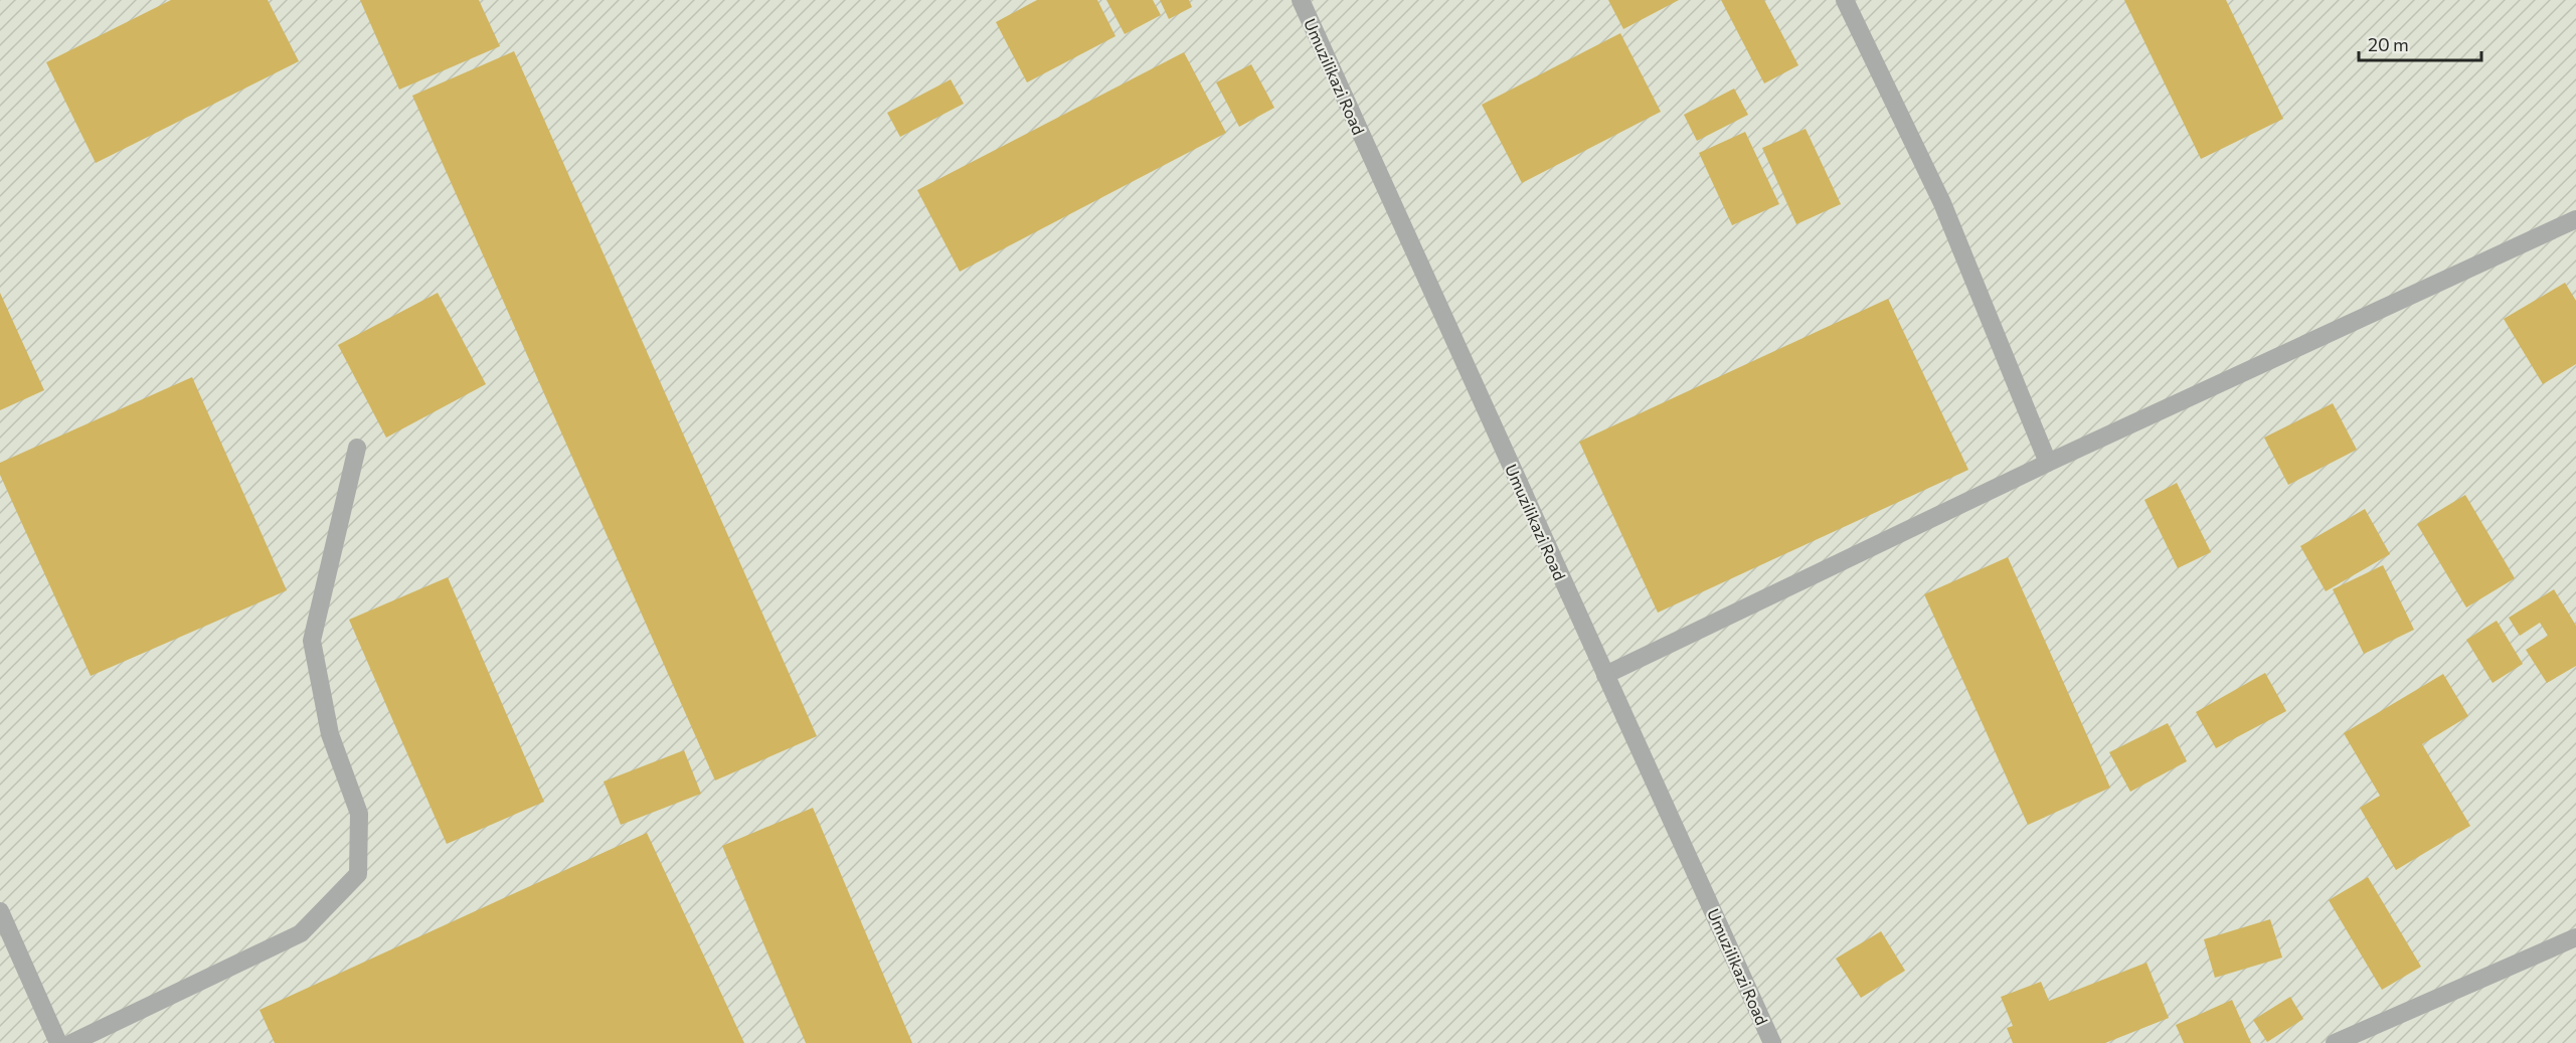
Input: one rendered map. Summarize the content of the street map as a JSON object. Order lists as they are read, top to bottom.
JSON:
{
  "streets": {
    "street": ["Umuzilikazi Road"]
  },
  "scale_bar": "20 m"
}
